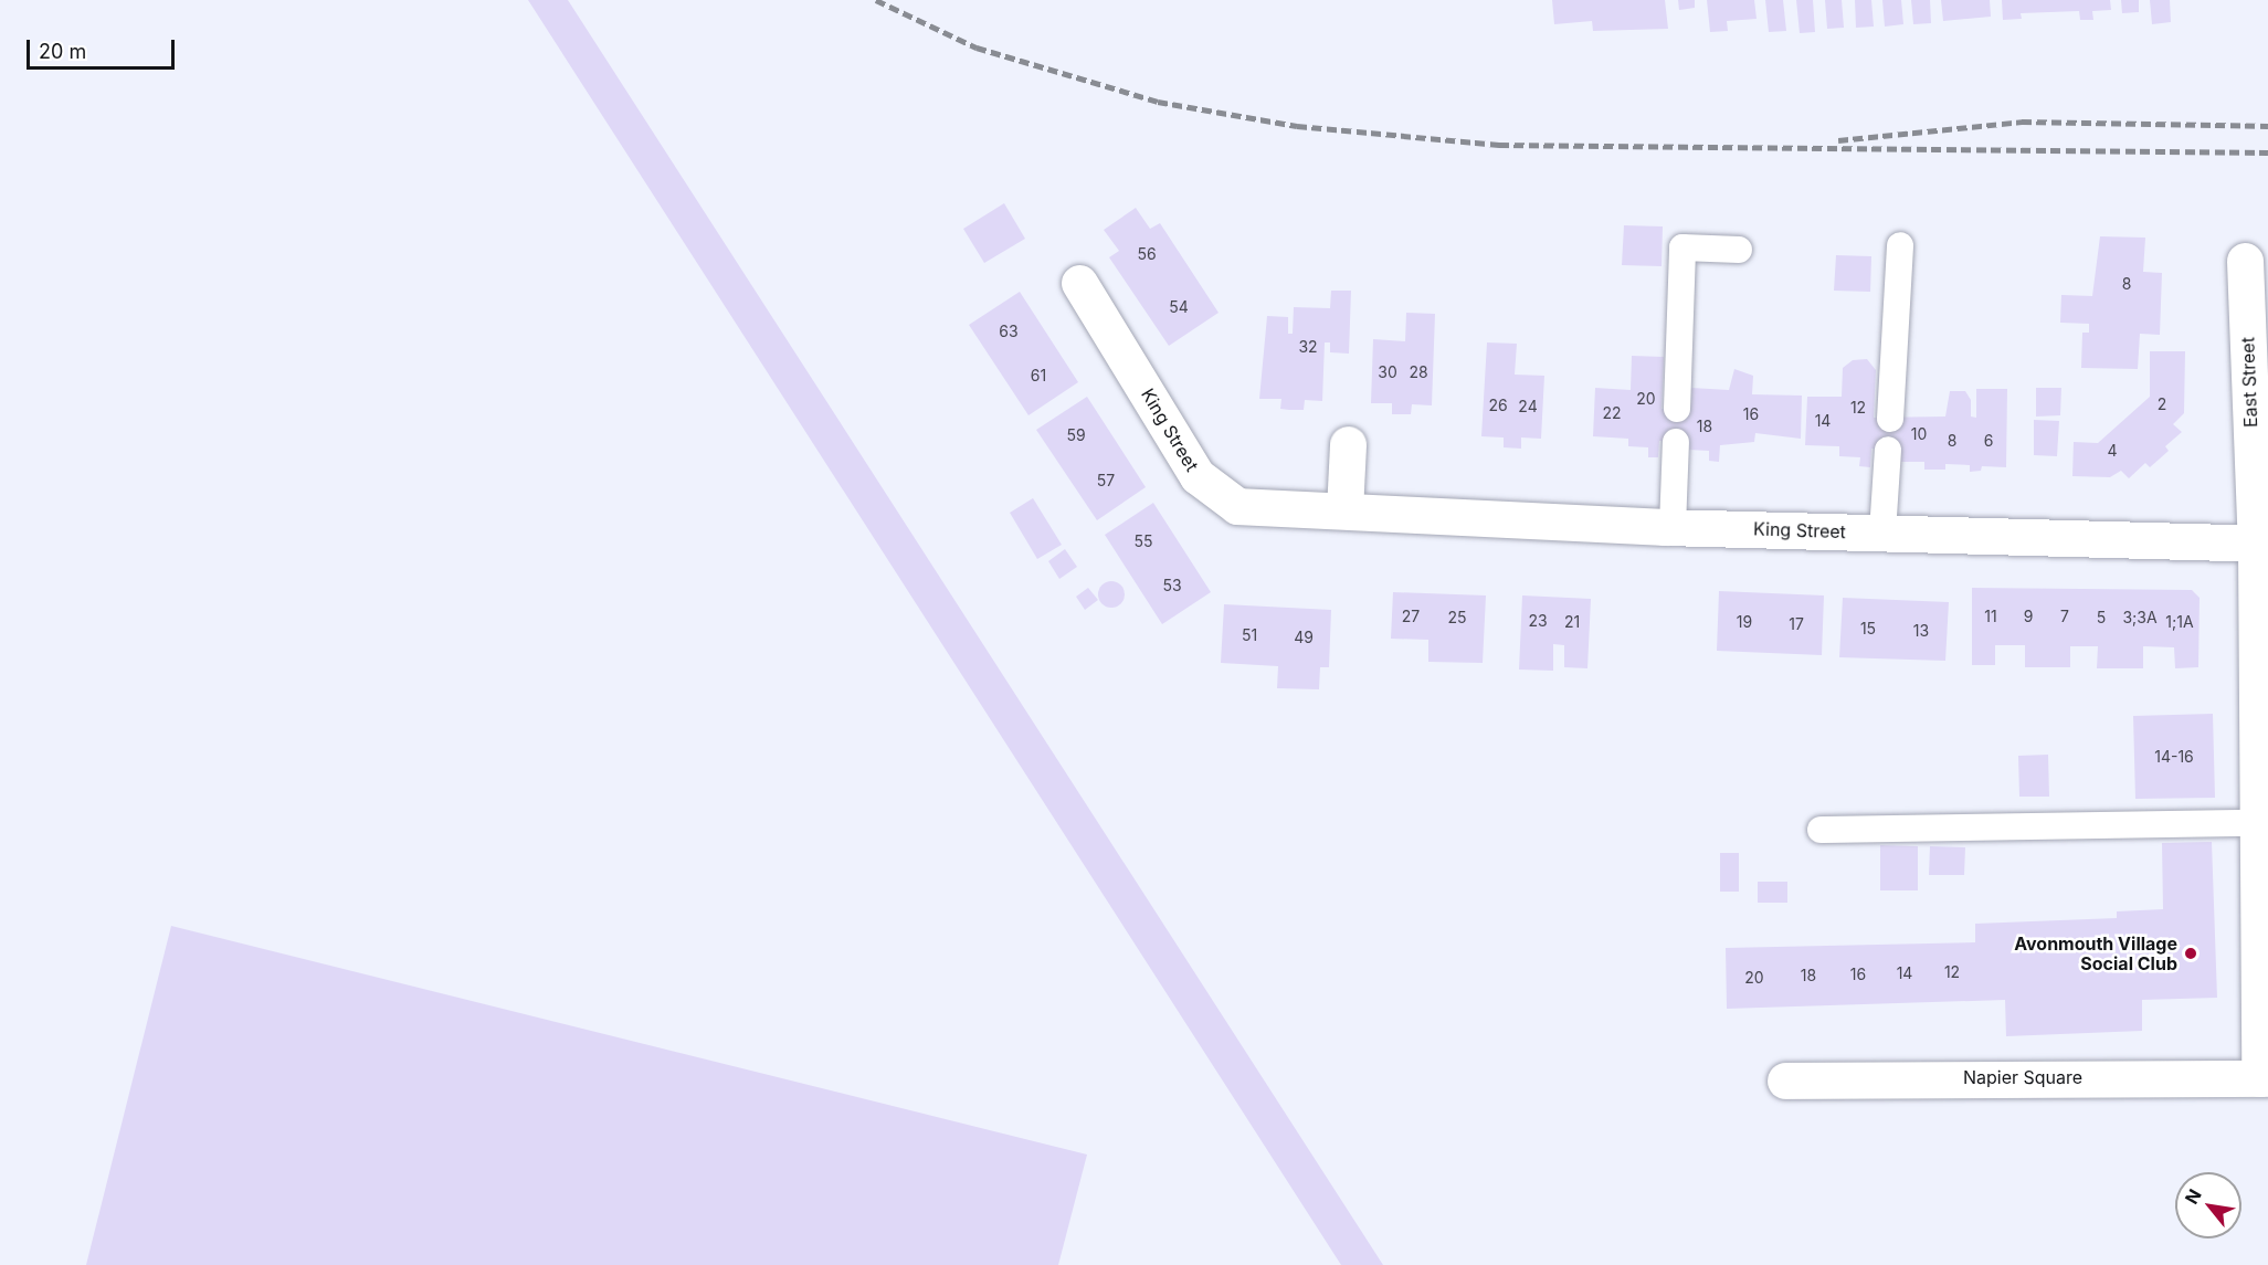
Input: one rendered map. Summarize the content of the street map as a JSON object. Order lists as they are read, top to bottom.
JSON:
{
  "streets": {
    "street": ["East Street", "King Street", "Napier Square"]
  },
  "crossings": [
    ["East Street", "King Street"],
    ["East Street", "Napier Square"]
  ],
  "places": ["Avonmouth Village Social Club"],
  "house_numbers": [
    "56",
    "8",
    "54",
    "63",
    "32",
    "30",
    "28",
    "61",
    "20",
    "2",
    "26",
    "24",
    "12",
    "22",
    "16",
    "14",
    "18",
    "10",
    "59",
    "8",
    "6",
    "4",
    "57",
    "55",
    "53",
    "27",
    "11",
    "9",
    "7",
    "25",
    "5",
    "3;3A",
    "23",
    "21",
    "19",
    "1;1A",
    "17",
    "15",
    "13",
    "51",
    "49",
    "14-16",
    "12",
    "14",
    "16",
    "18",
    "20"
  ],
  "scale_bar": "20 m",
  "north": "top left"
}
